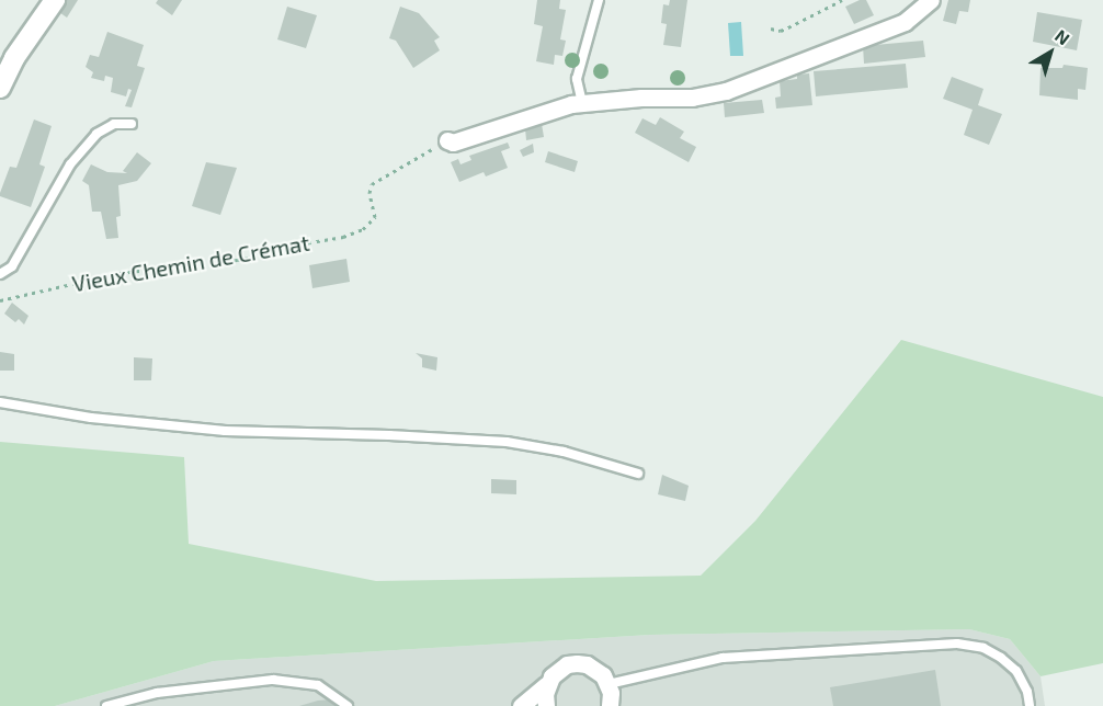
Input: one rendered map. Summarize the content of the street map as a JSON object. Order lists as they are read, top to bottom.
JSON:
{
  "streets": {
    "path": ["Vieux Chemin de Crémat"]
  },
  "north": "top right"
}
